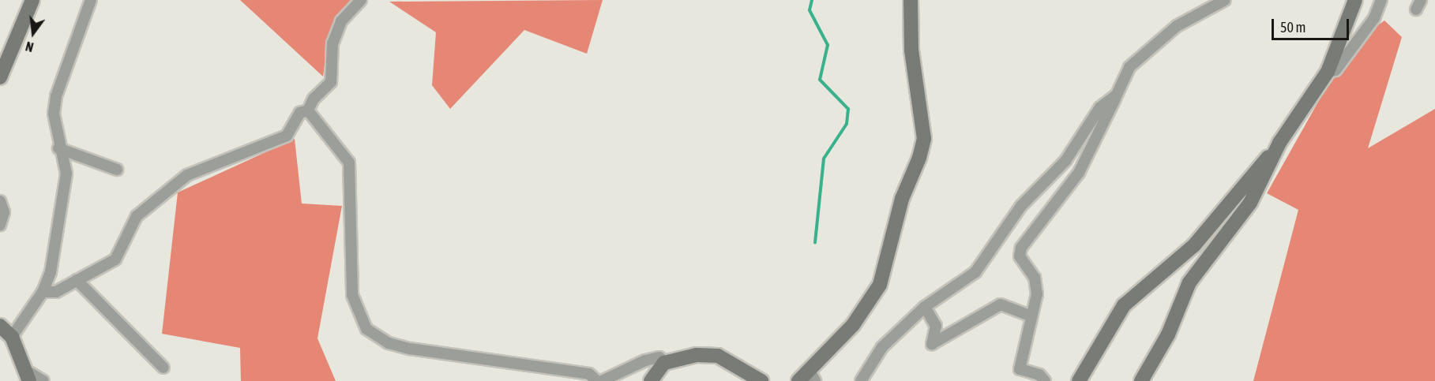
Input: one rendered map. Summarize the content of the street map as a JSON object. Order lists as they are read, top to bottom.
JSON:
{
  "scale_bar": "50 m",
  "north": "bottom"
}
